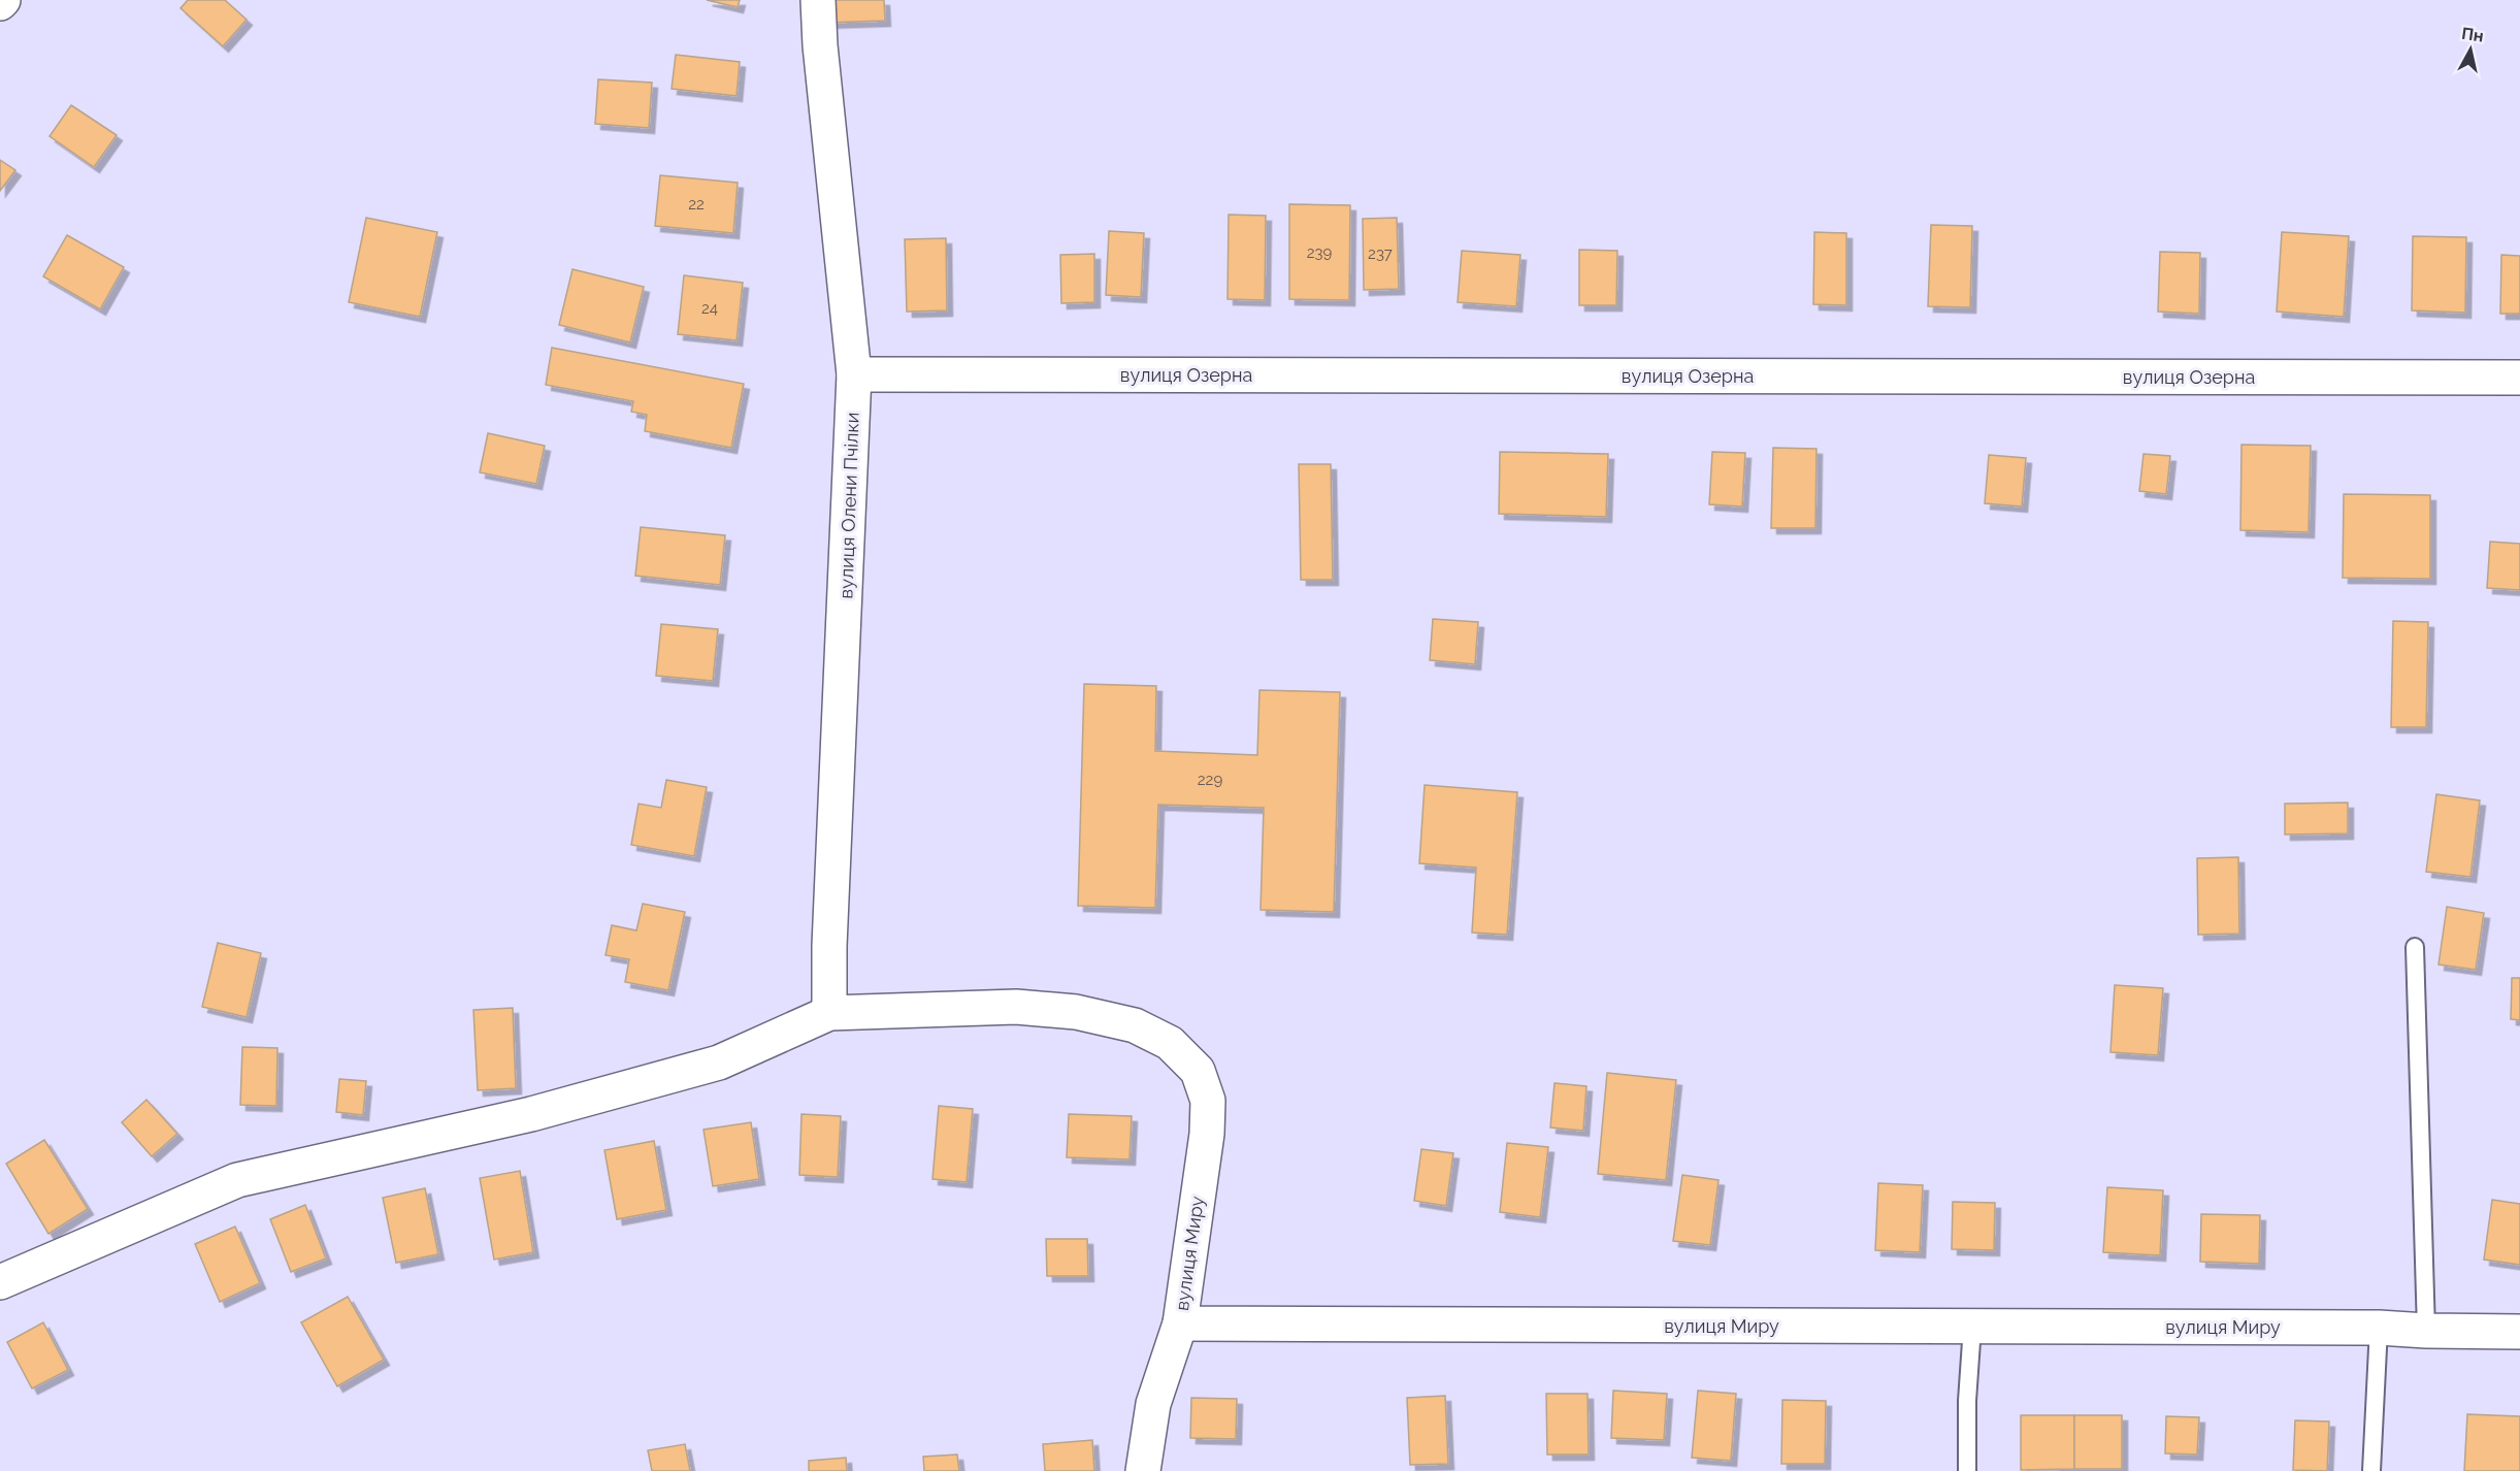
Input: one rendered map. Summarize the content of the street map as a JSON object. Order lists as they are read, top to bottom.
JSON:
{
  "streets": {
    "street": ["вулиця Озерна", "вулиця Олени Пчілки", "вулиця Миру"]
  },
  "crossings": [
    ["вулиця Озерна", "вулиця Олени Пчілки"],
    ["вулиця Олени Пчілки", "вулиця Миру"]
  ],
  "house_numbers": [
    "22",
    "239",
    "237",
    "24",
    "229"
  ],
  "north": "top"
}
